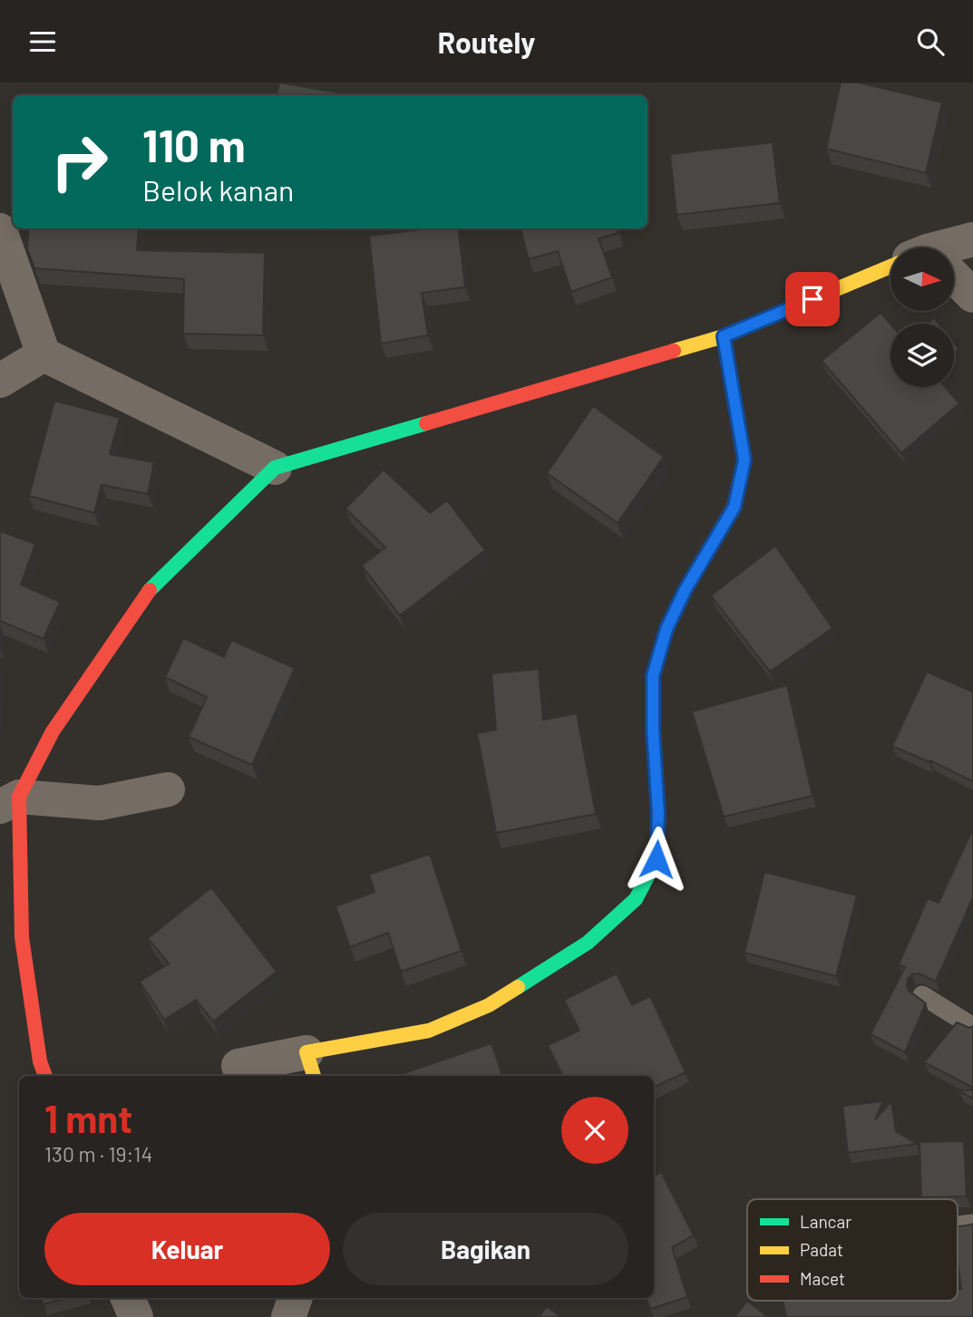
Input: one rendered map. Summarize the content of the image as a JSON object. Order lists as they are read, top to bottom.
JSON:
{
  "legend": ["Lancar", "Padat", "Macet"],
  "north": "right",
  "page": {
    "header": "Routely",
    "turn": ["110 m", "Belok kanan"],
    "heading": ["1 mnt", "130 m · 19:14"],
    "buttons": ["Keluar", "Bagikan"]
  }
}
